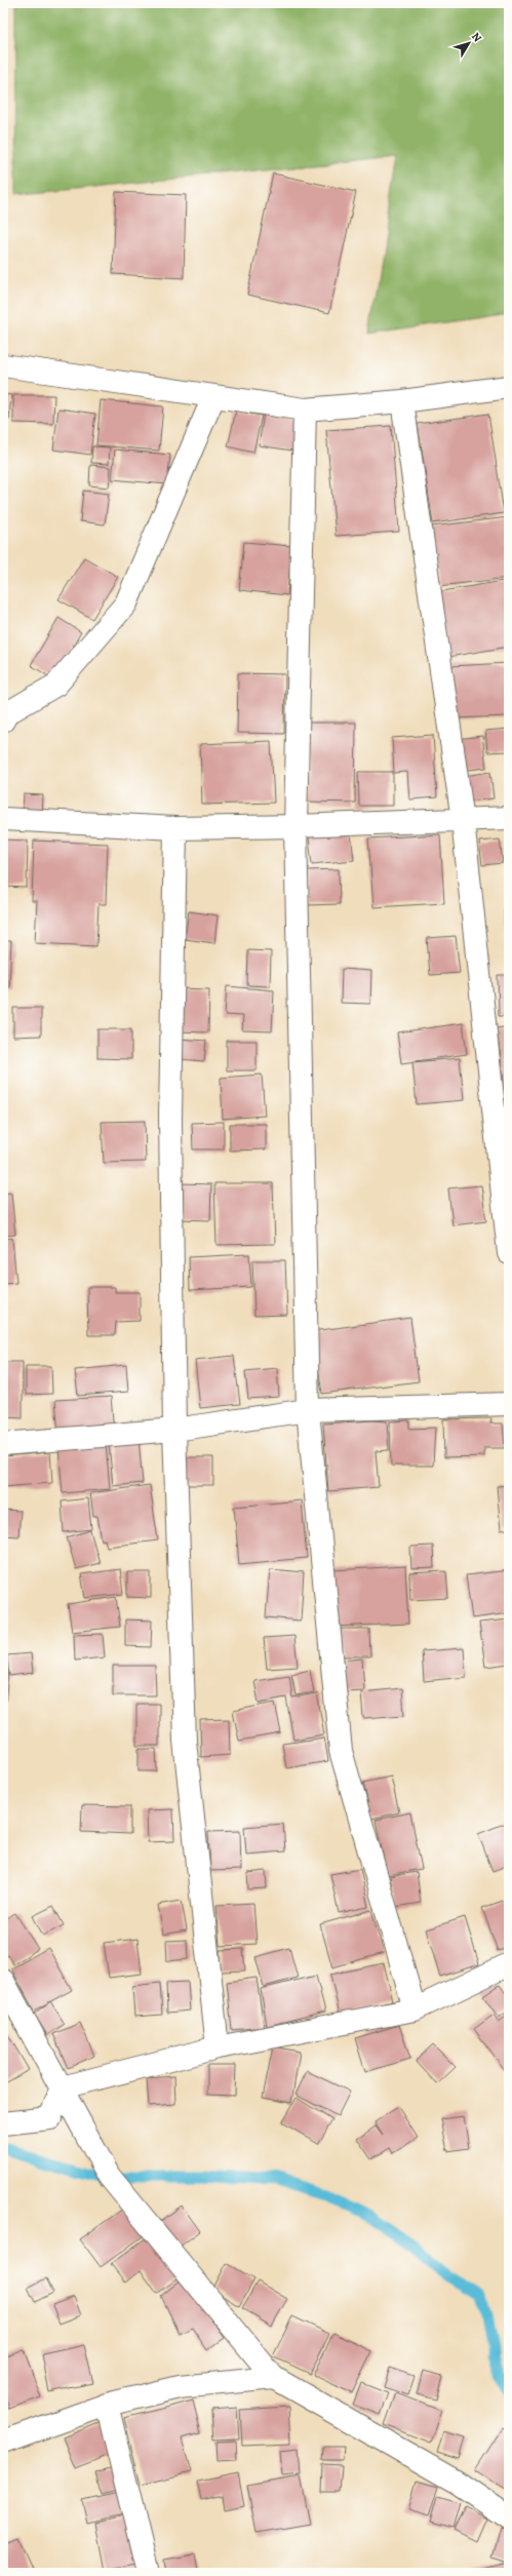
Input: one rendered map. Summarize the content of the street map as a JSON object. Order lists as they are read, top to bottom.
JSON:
{
  "north": "top right"
}
